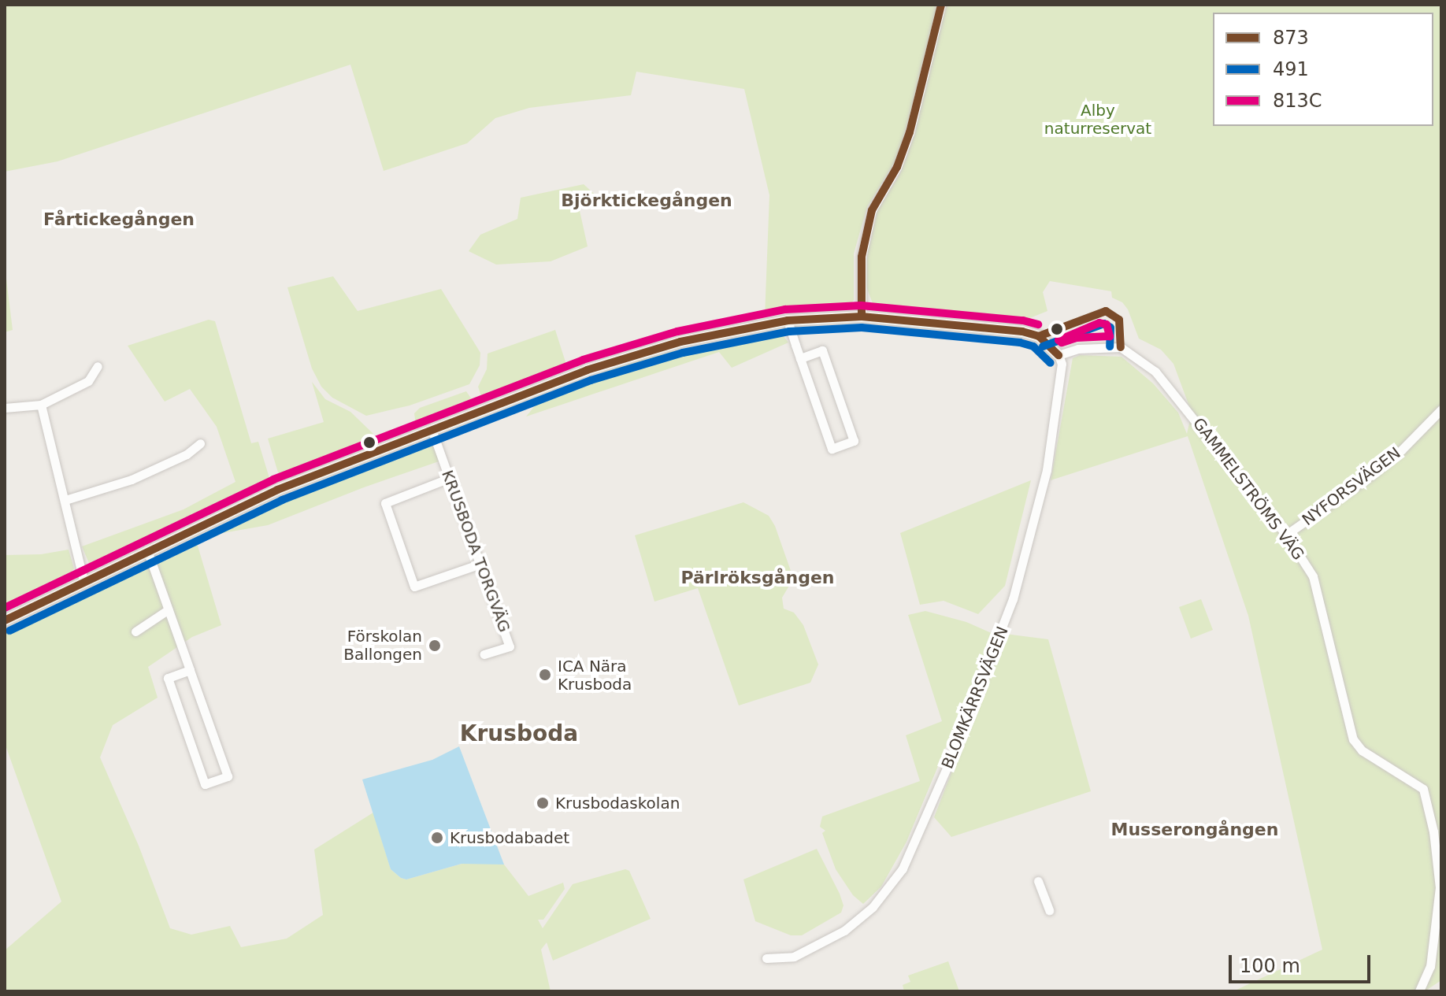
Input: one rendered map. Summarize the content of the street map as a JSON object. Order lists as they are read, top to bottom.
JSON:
{
  "streets": {
    "street": [
      "NYFORSVÄGEN",
      "GAMMELSTRÖMS VÄG",
      "KRUSBODA TORGVÄG",
      "BLOMKÄRRSVÄGEN"
    ]
  },
  "crossings": [
    ["NYFORSVÄGEN", "GAMMELSTRÖMS VÄG"],
    ["GAMMELSTRÖMS VÄG", "BLOMKÄRRSVÄGEN"]
  ],
  "districts": [
    "Björktickegången",
    "Fårtickegången",
    "Pärlröksgången",
    "Krusboda",
    "Musserongången"
  ],
  "parks": ["Alby naturreservat"],
  "places": [
    "Förskolan Ballongen",
    "ICA Nära Krusboda",
    "Krusbodaskolan",
    "Krusbodabadet"
  ],
  "lines": ["transit line 873", "transit line 813C", "transit line 491"],
  "legend": ["873", "491", "813C"],
  "scale_bar": "100 m"
}
